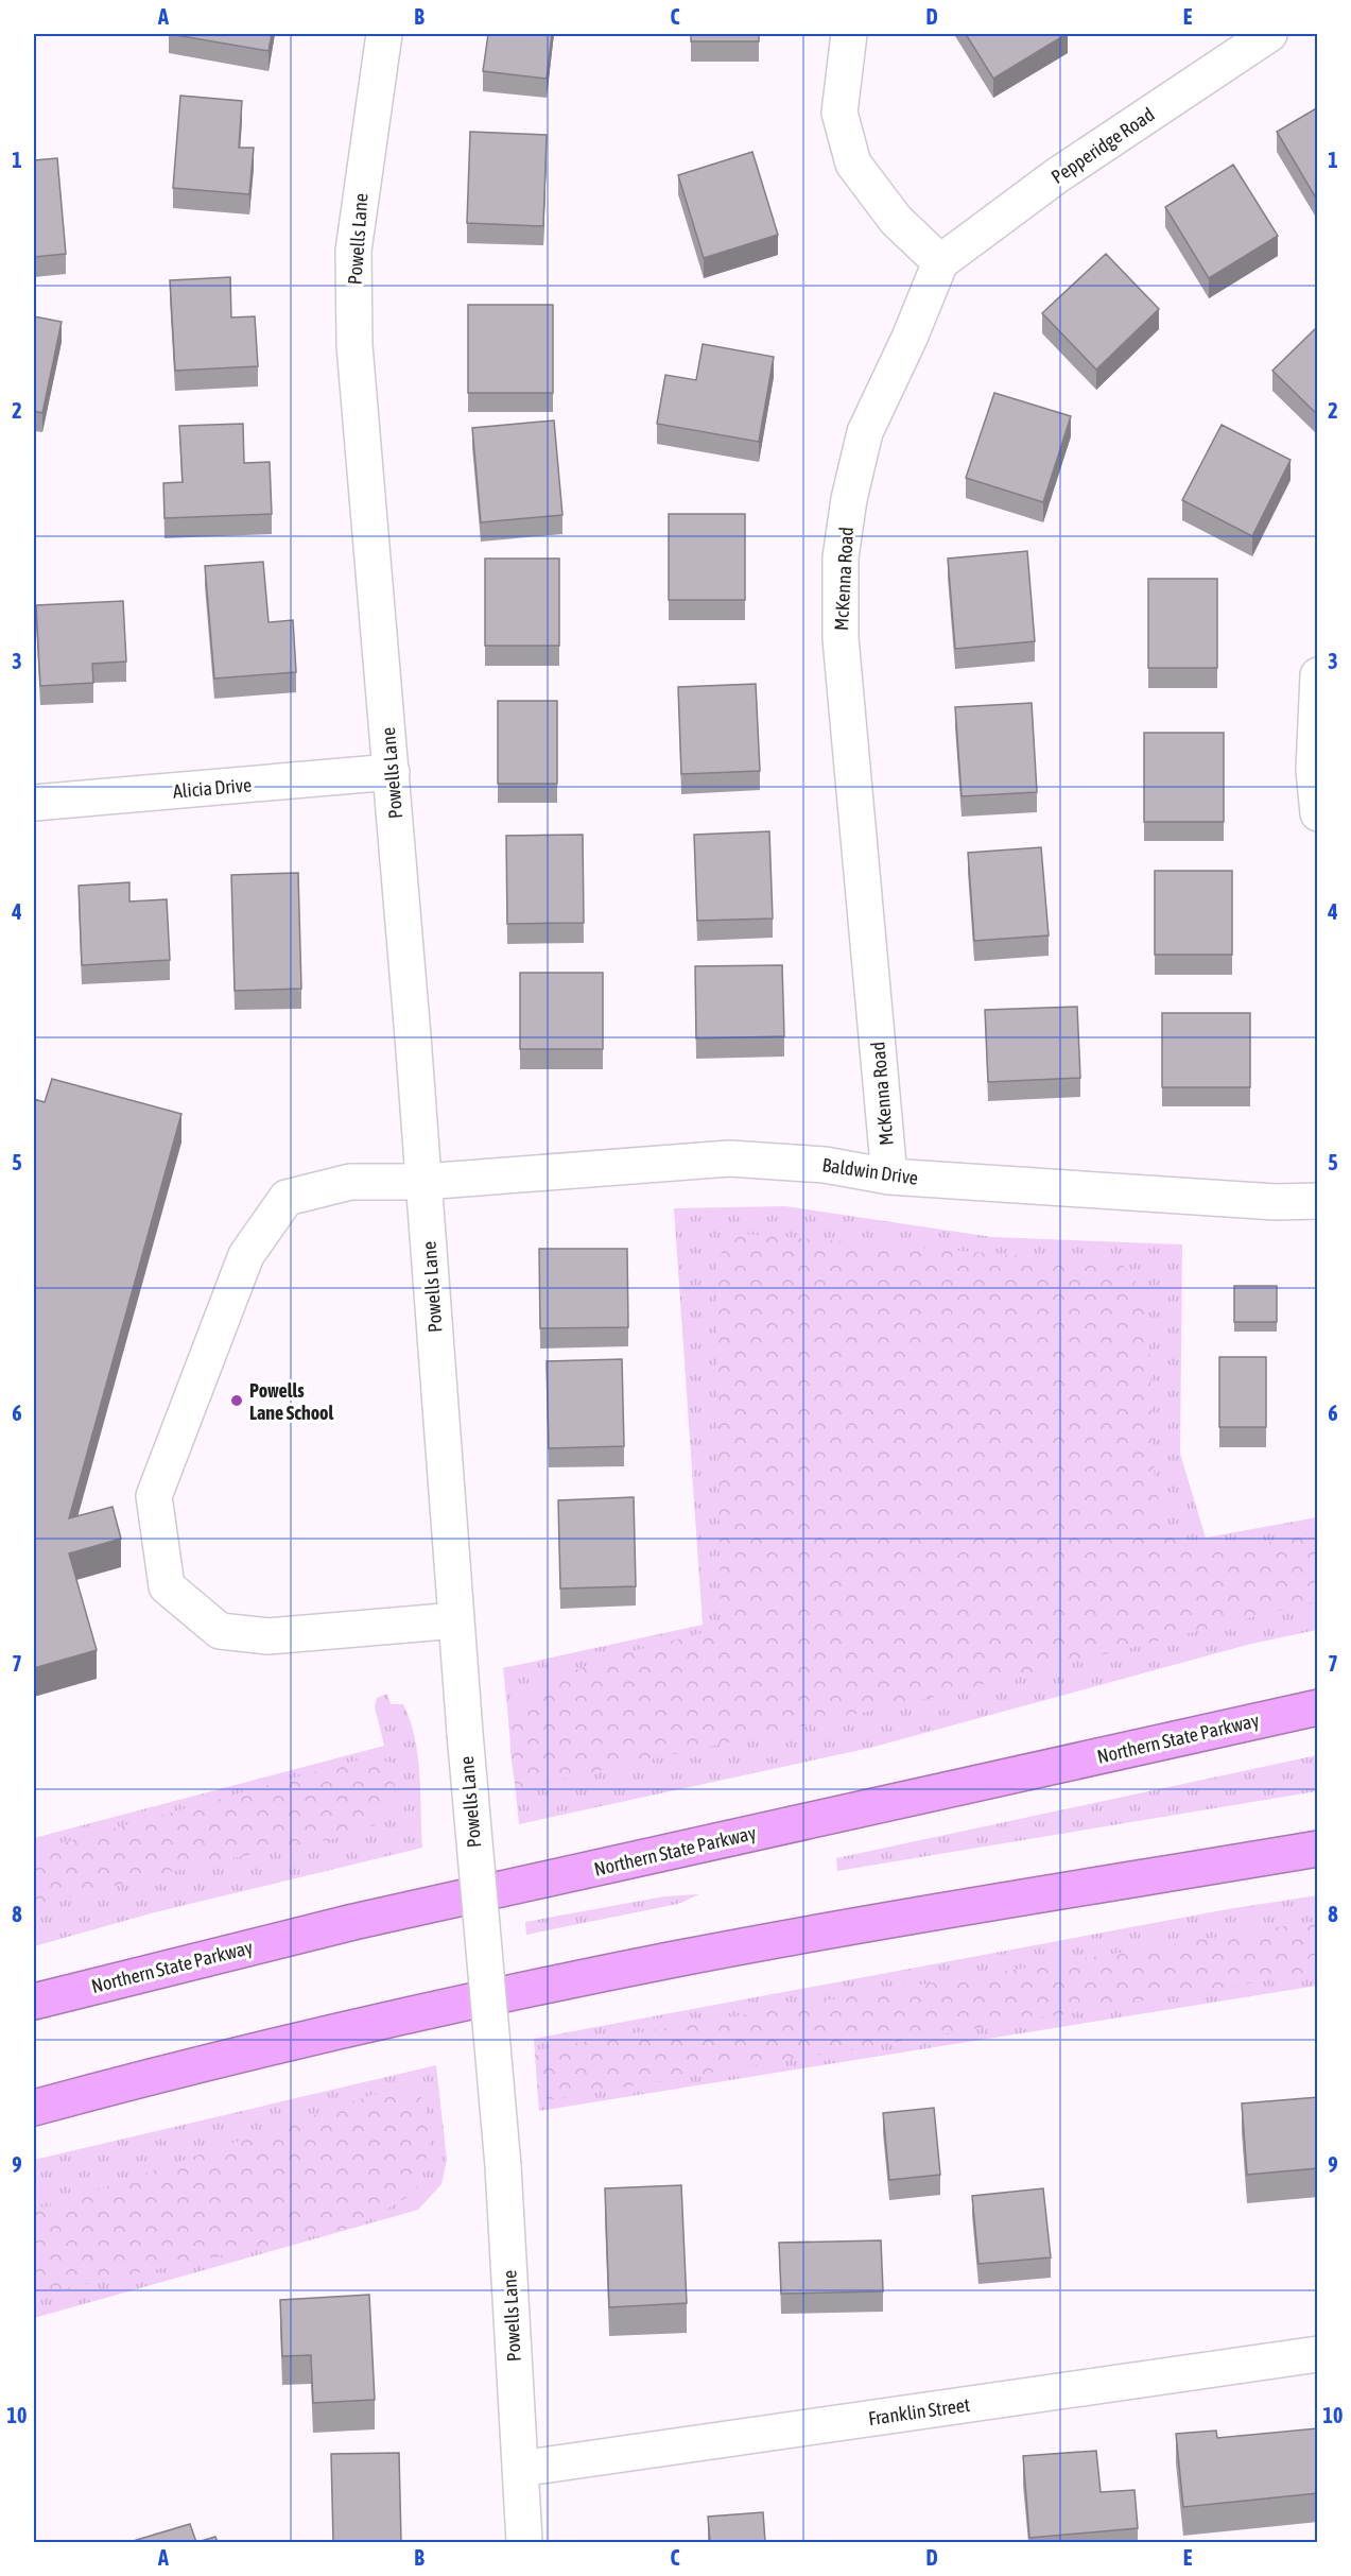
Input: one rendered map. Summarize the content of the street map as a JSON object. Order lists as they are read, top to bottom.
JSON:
{
  "streets": {
    "highway": ["Northern State Parkway"],
    "street": [
      "Pepperidge Road",
      "Powells Lane",
      "McKenna Road",
      "Alicia Drive",
      "Baldwin Drive",
      "Franklin Street"
    ]
  },
  "crossings": [
    ["Pepperidge Road", "McKenna Road"],
    ["Powells Lane", "Alicia Drive"],
    ["Powells Lane", "Baldwin Drive"],
    ["Powells Lane", "Franklin Street"],
    ["McKenna Road", "Baldwin Drive"]
  ],
  "places": ["Powells Lane School"],
  "grid": {
    "columns": [
      "A",
      "B",
      "C",
      "D",
      "E"
    ],
    "rows": [
      "1",
      "2",
      "3",
      "4",
      "5",
      "6",
      "7",
      "8",
      "9",
      "10"
    ]
  }
}
